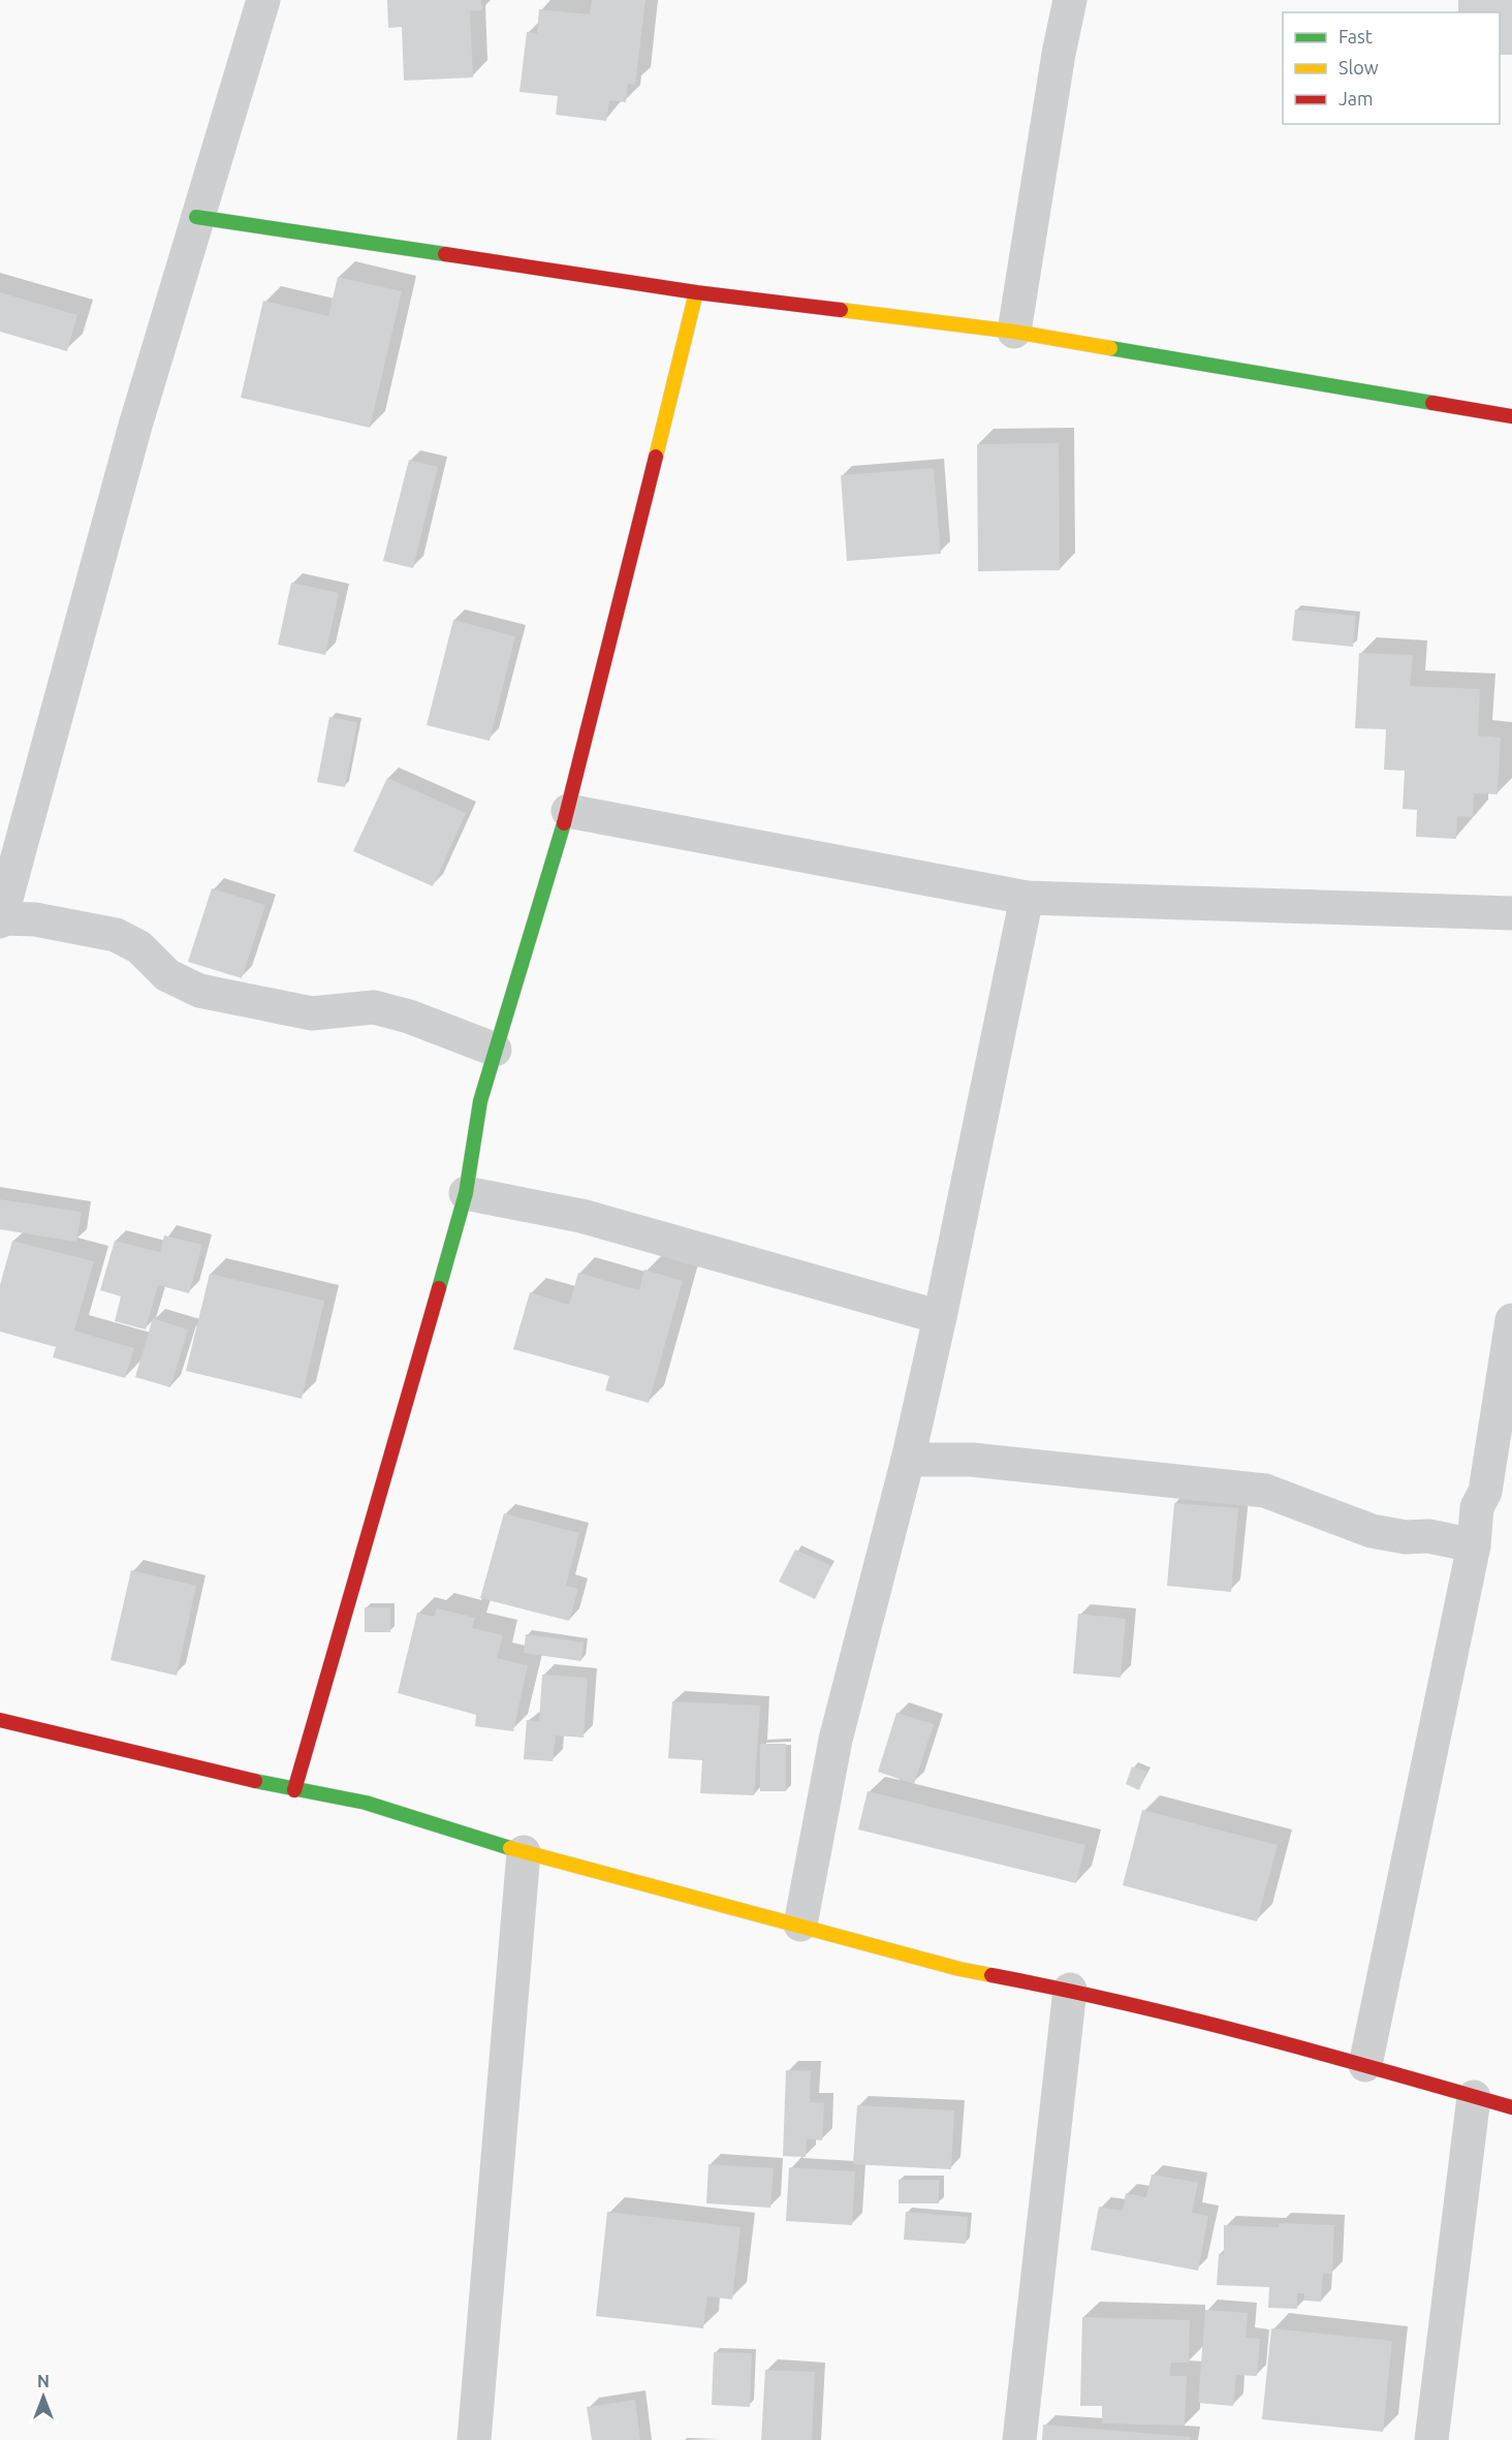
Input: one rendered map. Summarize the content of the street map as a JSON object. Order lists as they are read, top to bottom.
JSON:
{
  "legend": ["Fast", "Slow", "Jam"],
  "north": "top"
}
